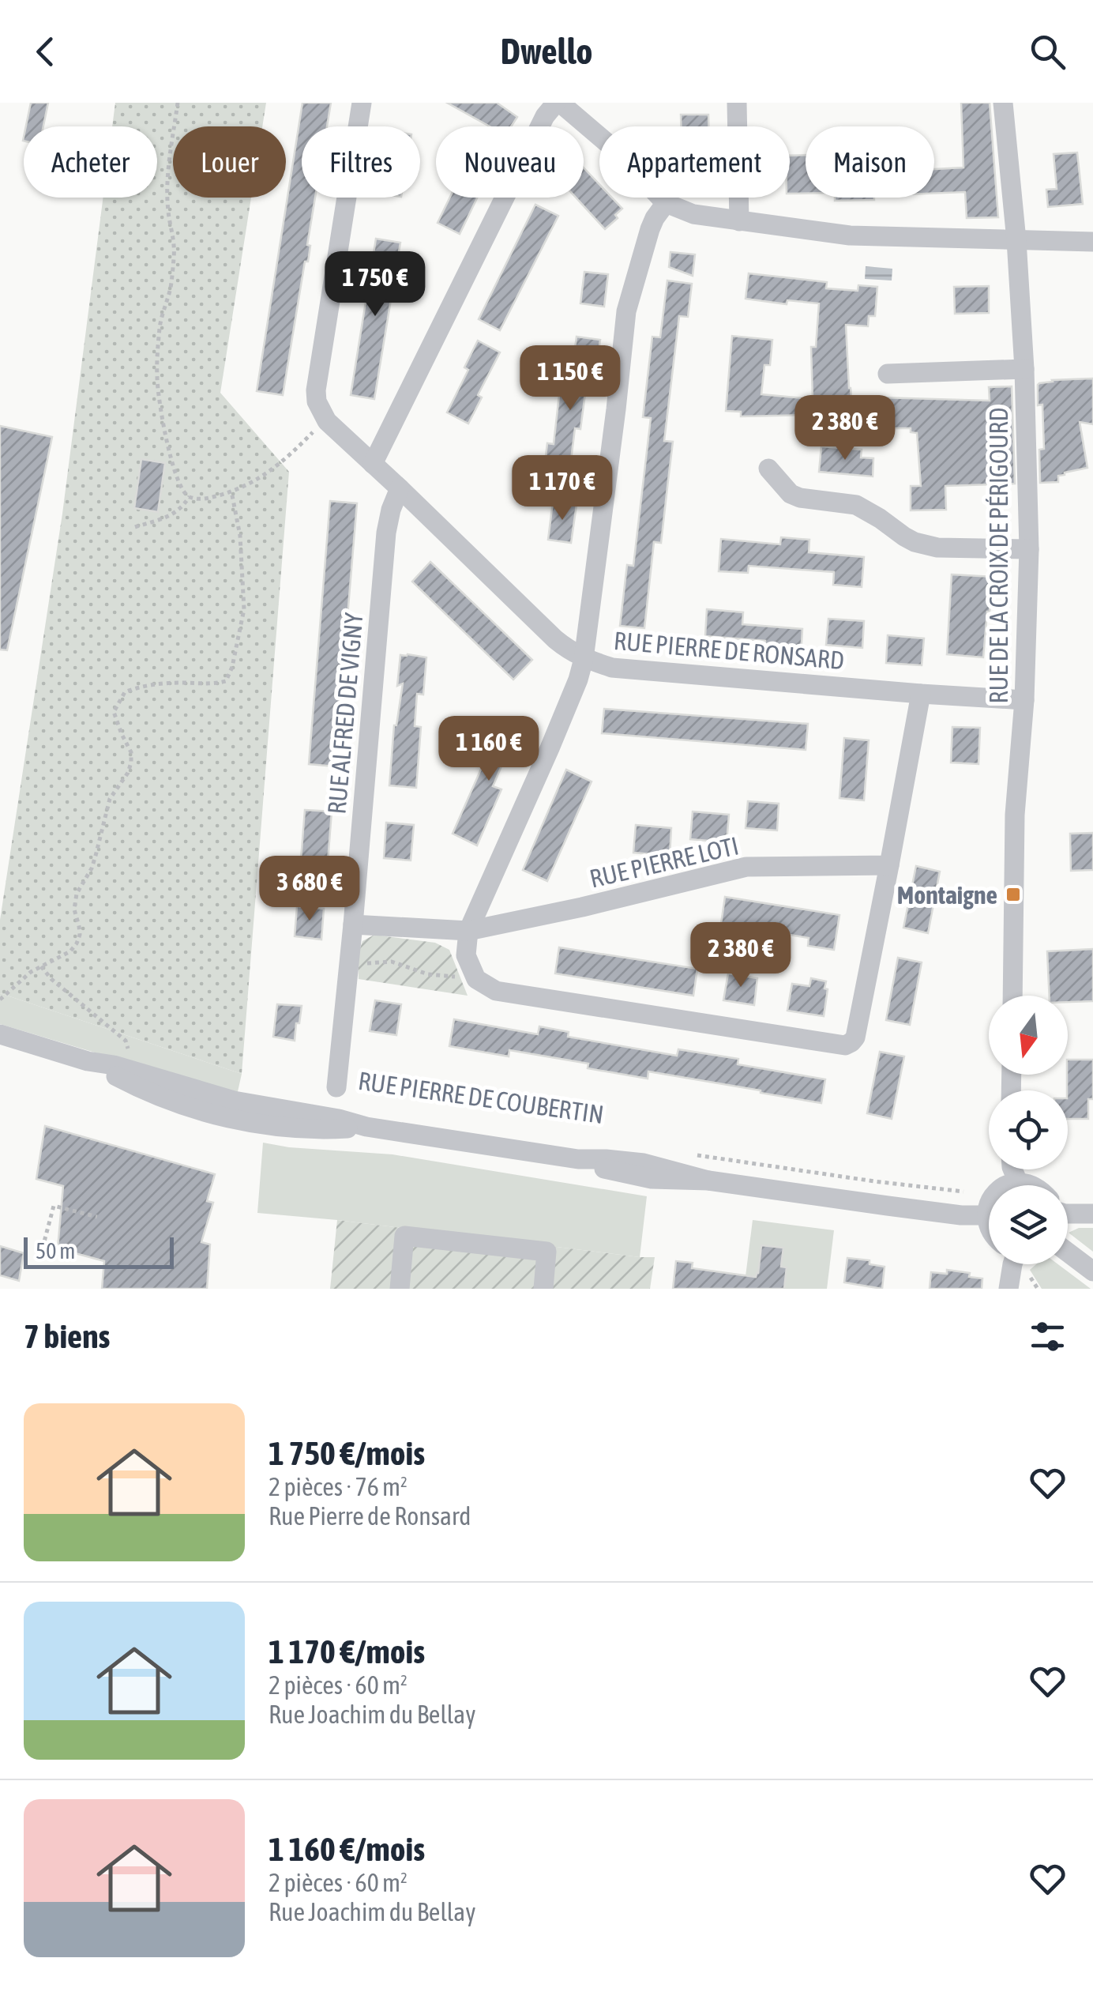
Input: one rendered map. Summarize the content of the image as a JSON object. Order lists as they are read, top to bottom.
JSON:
{
  "streets": {
    "street": [
      "RUE DE LA CROIX DE PÉRIGOURD",
      "RUE PIERRE DE RONSARD",
      "RUE ALFRED DE VIGNY",
      "RUE PIERRE LOTI",
      "RUE PIERRE DE COUBERTIN"
    ]
  },
  "crossings": [
    ["RUE DE LA CROIX DE PÉRIGOURD", "RUE PIERRE DE RONSARD"],
    ["RUE PIERRE DE RONSARD", "RUE ALFRED DE VIGNY"],
    ["RUE ALFRED DE VIGNY", "RUE PIERRE LOTI"]
  ],
  "places": {
    "transit": ["Montaigne"]
  },
  "scale_bar": "50 m",
  "north": "bottom",
  "page": {
    "header": "Dwello",
    "chip": [
      "Acheter",
      "Louer",
      "Filtres",
      "Nouveau",
      "Appartement",
      "Maison"
    ],
    "price": [
      "1 750 €",
      "1 150 €",
      "2 380 €",
      "1 170 €",
      "1 160 €",
      "3 680 €",
      "2 380 €"
    ],
    "scale": "50 m",
    "heading": "7 biens",
    "list": [
      {
        "name": "1 750 €/mois",
        "note": "2 pièces · 76 m² · Rue Pierre de Ronsard"
      },
      {
        "name": "1 170 €/mois",
        "note": "2 pièces · 60 m² · Rue Joachim du Bellay"
      },
      {
        "name": "1 160 €/mois",
        "note": "2 pièces · 60 m² · Rue Joachim du Bellay"
      }
    ]
  }
}
